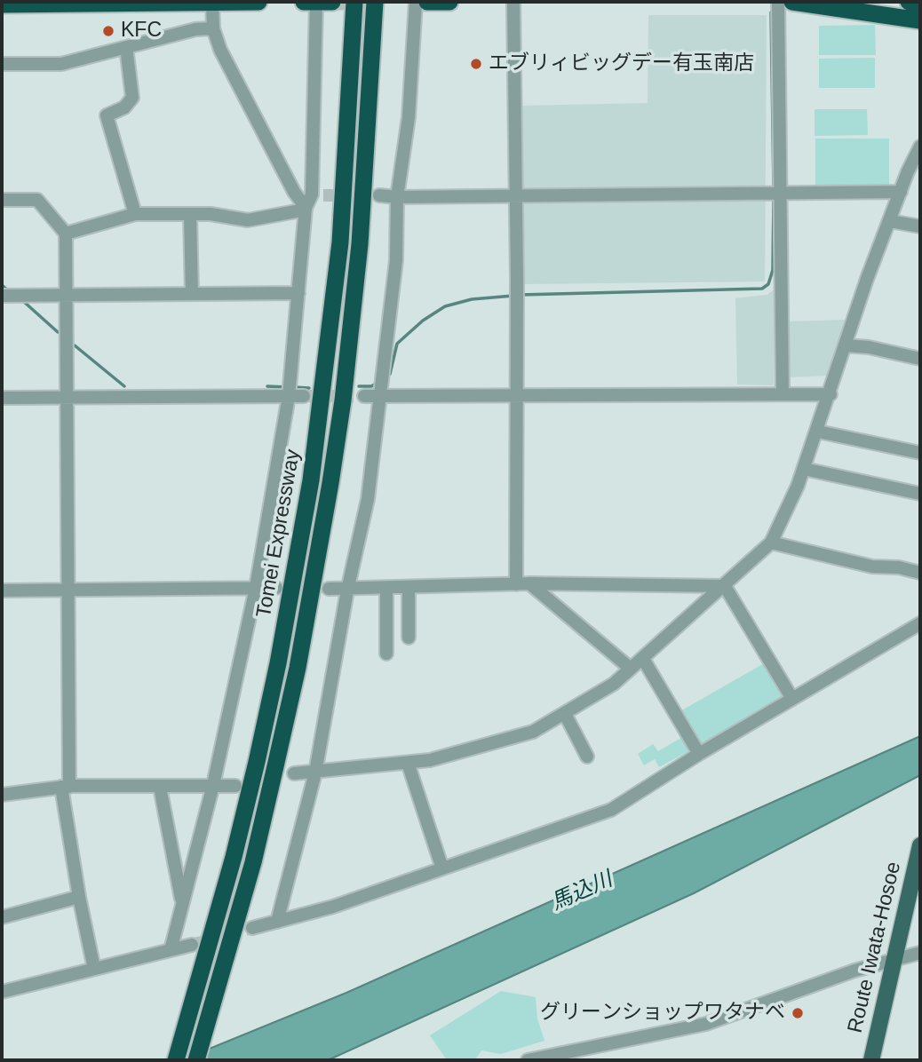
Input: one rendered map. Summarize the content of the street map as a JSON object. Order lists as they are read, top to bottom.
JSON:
{
  "streets": {
    "highway": ["Tomei Expressway"],
    "main road": ["Route Iwata-Hosoe"]
  },
  "water": ["馬込川"],
  "places": ["KFC", "エブリィビッグデー有玉南店", "グリーンショップワタナベ"]
}
